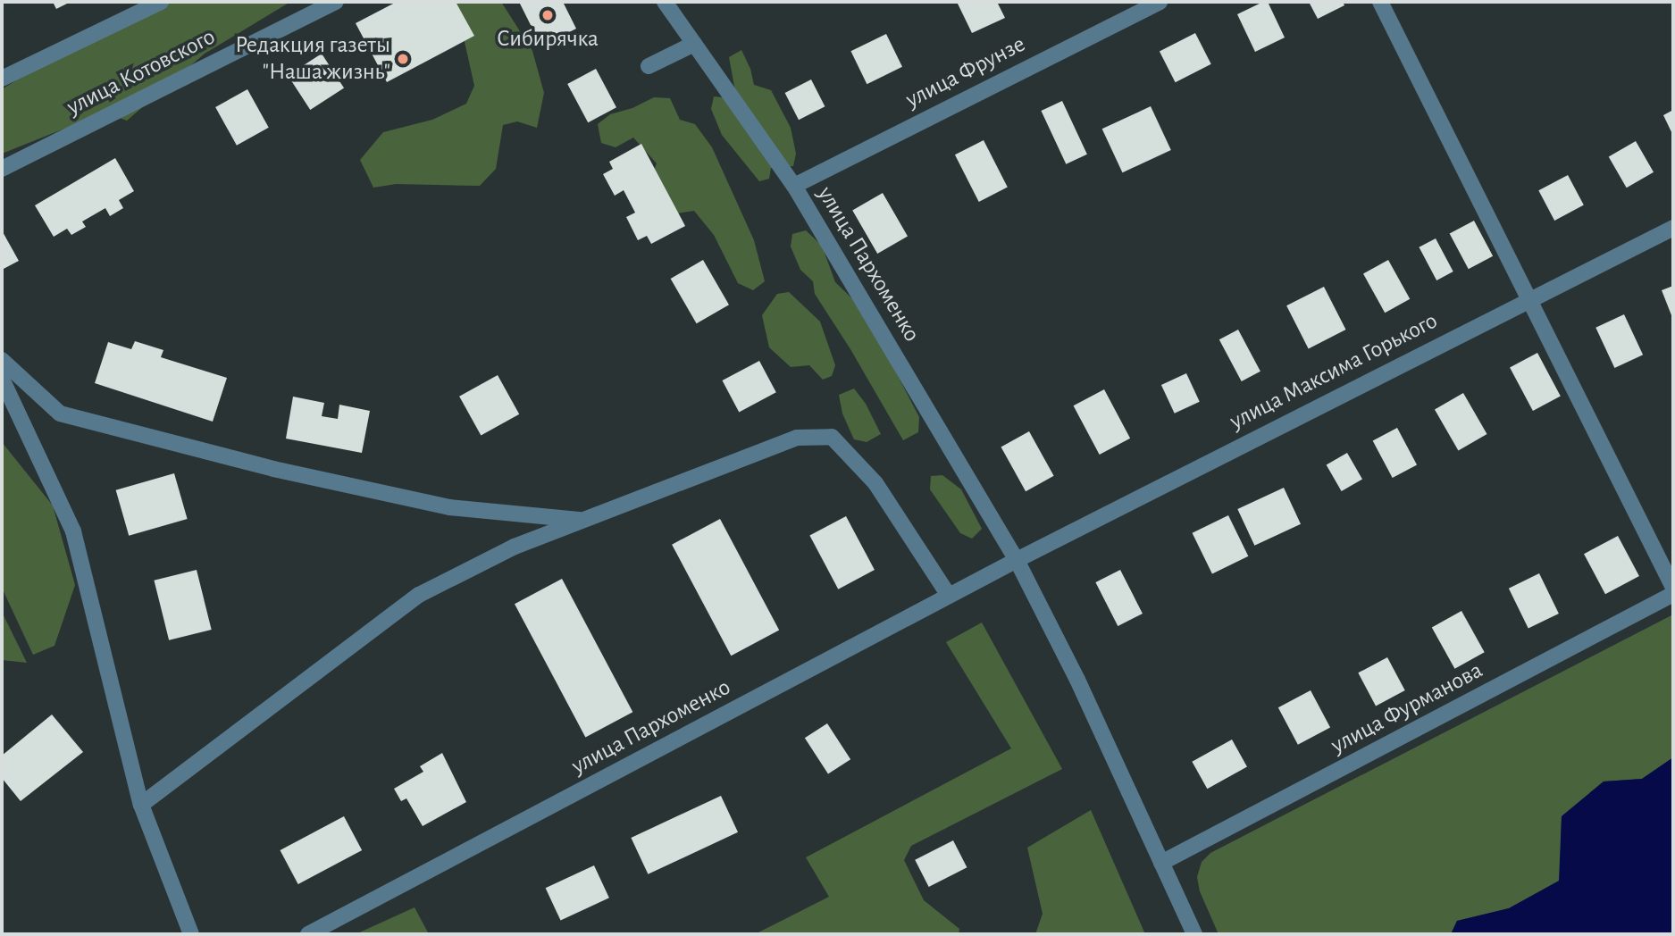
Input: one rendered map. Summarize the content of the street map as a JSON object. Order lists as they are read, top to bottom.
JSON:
{
  "streets": {
    "street": [
      "улица Котовского",
      "улица Фрунзе",
      "улица Пархоменко",
      "улица Максима Горького",
      "улица Фурманова"
    ]
  },
  "crossings": [
    ["улица Фрунзе", "улица Пархоменко"],
    ["улица Пархоменко", "улица Максима Горького"],
    ["улица Пархоменко", "улица Фурманова"]
  ],
  "places": ["Сибирячка", "Редакция газеты \"Наша жизнь\""]
}
